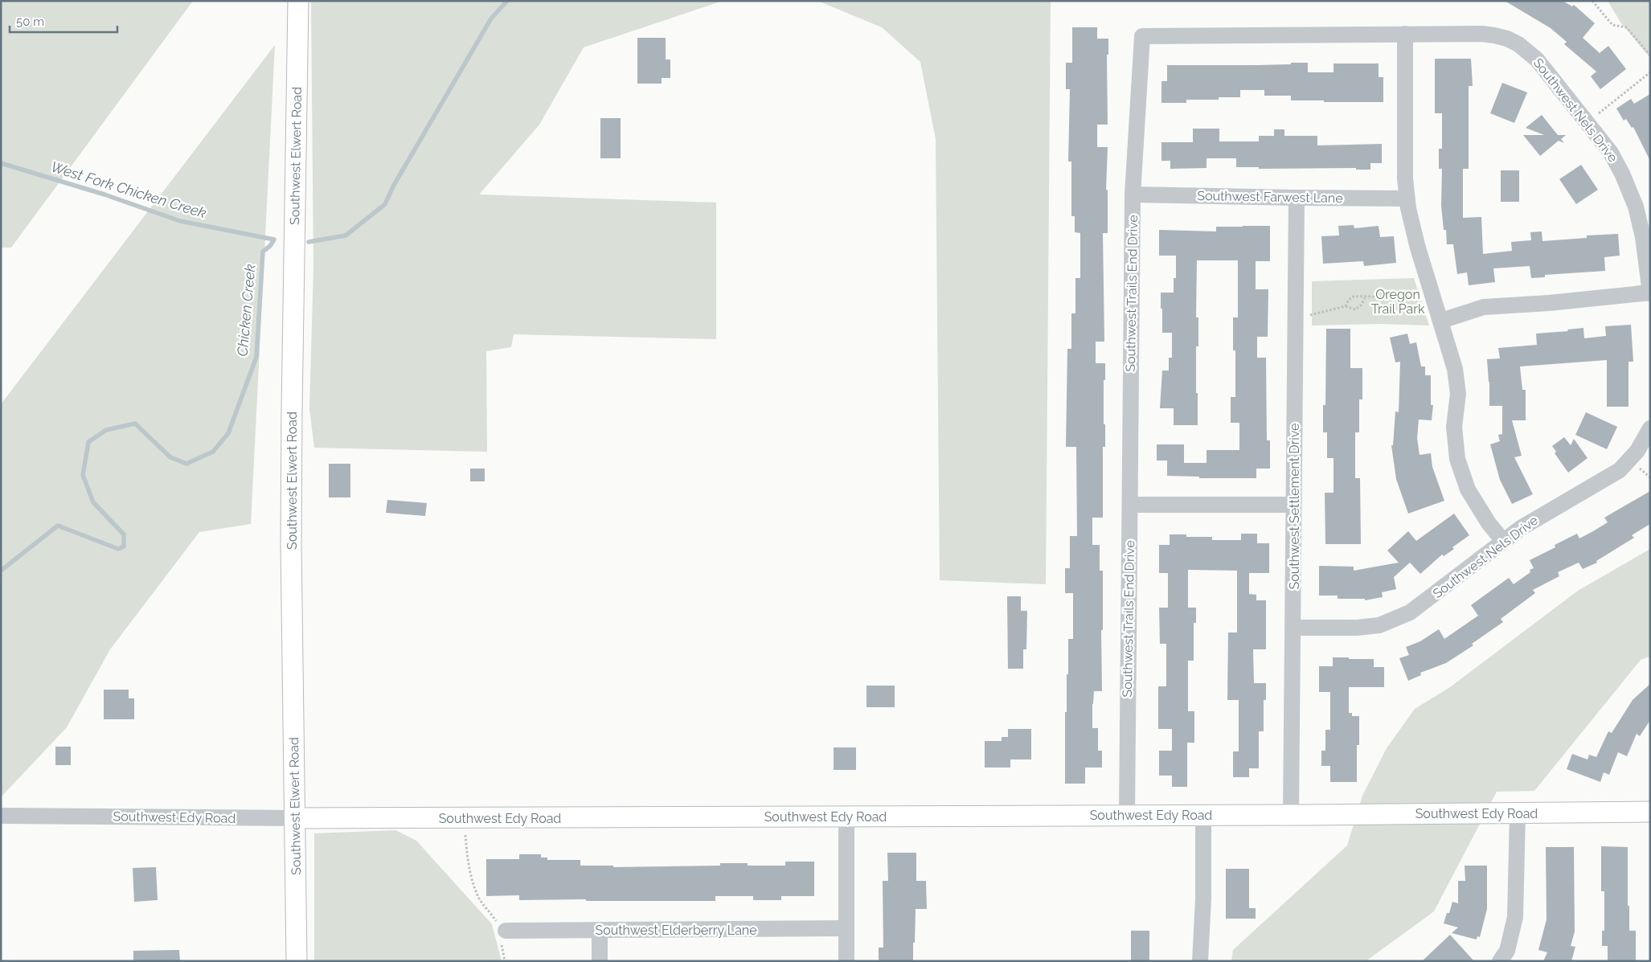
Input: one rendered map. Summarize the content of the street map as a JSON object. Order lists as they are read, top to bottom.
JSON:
{
  "streets": {
    "main road": ["Southwest Elwert Road", "Southwest Edy Road"],
    "street": [
      "Southwest Nels Drive",
      "Southwest Farwest Lane",
      "Southwest Trails End Drive",
      "Southwest Settlement Drive",
      "Southwest Elderberry Lane"
    ]
  },
  "crossings": [
    ["Southwest Nels Drive", "Southwest Trails End Drive"],
    ["Southwest Nels Drive", "Southwest Settlement Drive"],
    ["Southwest Elwert Road", "Southwest Edy Road"],
    ["Southwest Farwest Lane", "Southwest Trails End Drive"],
    ["Southwest Farwest Lane", "Southwest Settlement Drive"],
    ["Southwest Trails End Drive", "Southwest Edy Road"],
    ["Southwest Settlement Drive", "Southwest Edy Road"]
  ],
  "water": ["West Fork Chicken Creek", "Chicken Creek"],
  "parks": ["Oregon Trail Park"],
  "scale_bar": "50 m"
}
